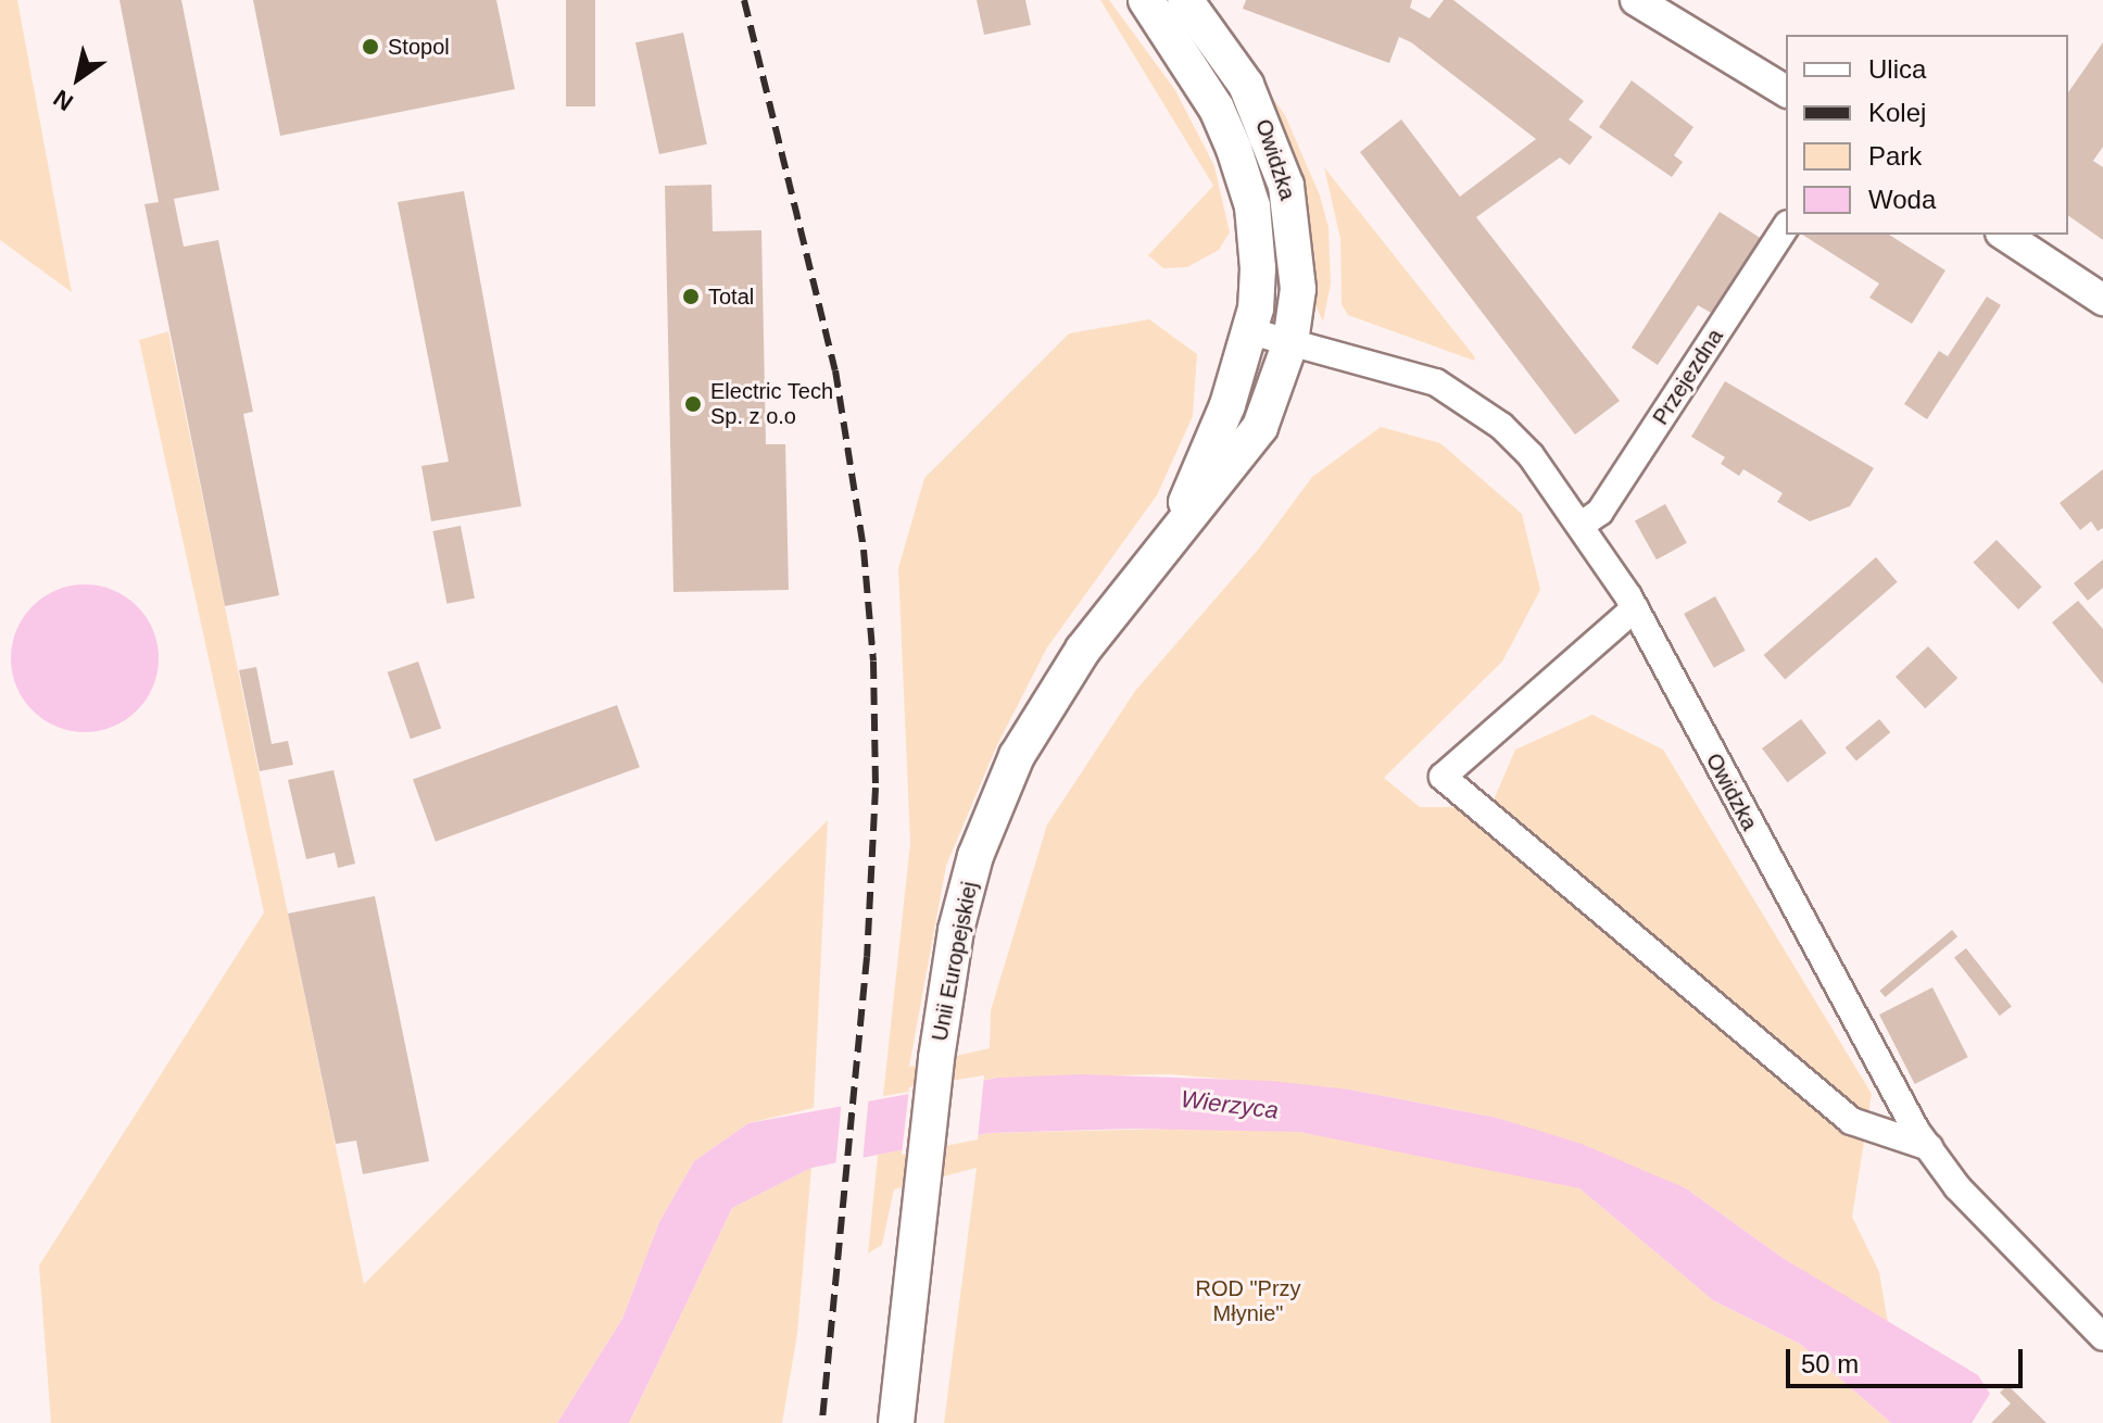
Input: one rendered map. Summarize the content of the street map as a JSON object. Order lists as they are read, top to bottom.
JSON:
{
  "streets": {
    "main road": ["Owidzka", "Unii Europejskiej"],
    "street": ["Przejezdna"]
  },
  "crossings": [
    ["Owidzka", "Przejezdna"],
    ["Owidzka", "Unii Europejskiej"]
  ],
  "water": ["Wierzyca"],
  "parks": ["ROD \"Przy Młynie\""],
  "places": ["Stopol", "Total", "Electric Tech Sp. z o.o"],
  "legend": [
    "Ulica",
    "Kolej",
    "Park",
    "Woda"
  ],
  "scale_bar": "50 m",
  "north": "bottom left"
}
